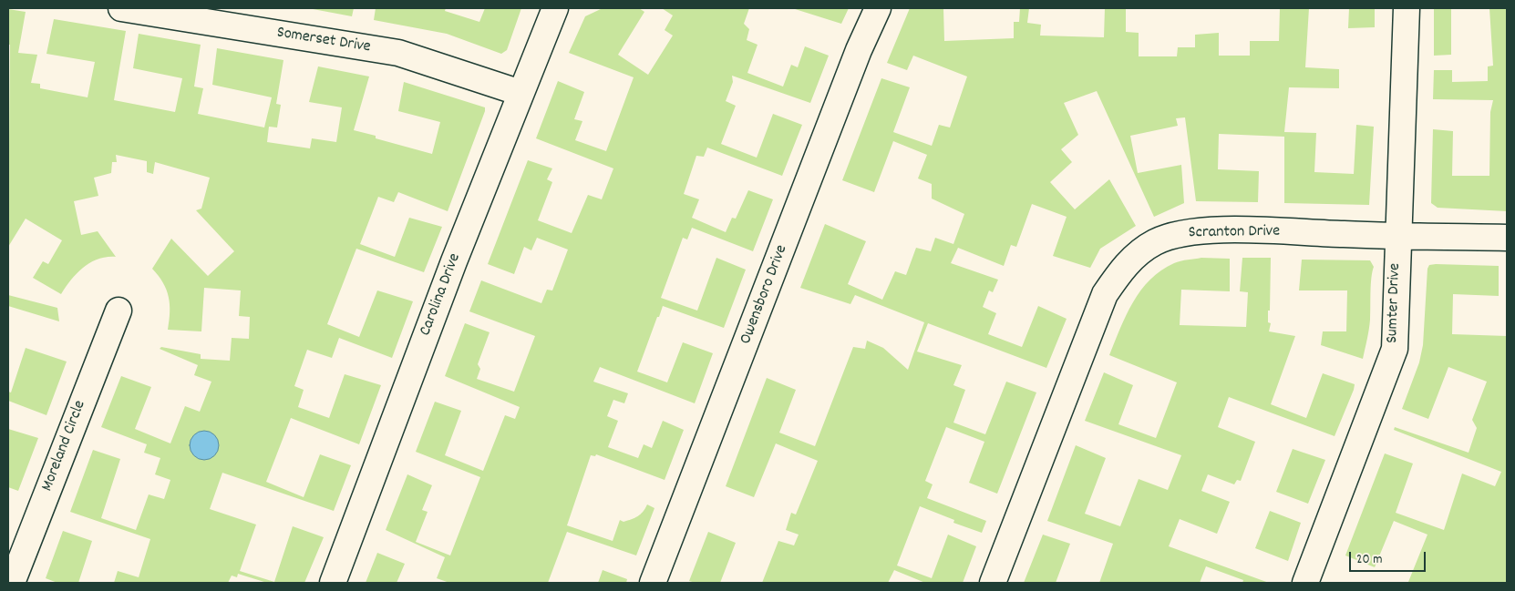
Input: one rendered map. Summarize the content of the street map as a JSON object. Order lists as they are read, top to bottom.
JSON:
{
  "streets": {
    "street": [
      "Somerset Drive",
      "Scranton Drive",
      "Carolina Drive",
      "Owensboro Drive",
      "Sumter Drive",
      "Moreland Circle"
    ]
  },
  "crossings": [
    ["Somerset Drive", "Carolina Drive"],
    ["Scranton Drive", "Sumter Drive"]
  ],
  "scale_bar": "20 m"
}
